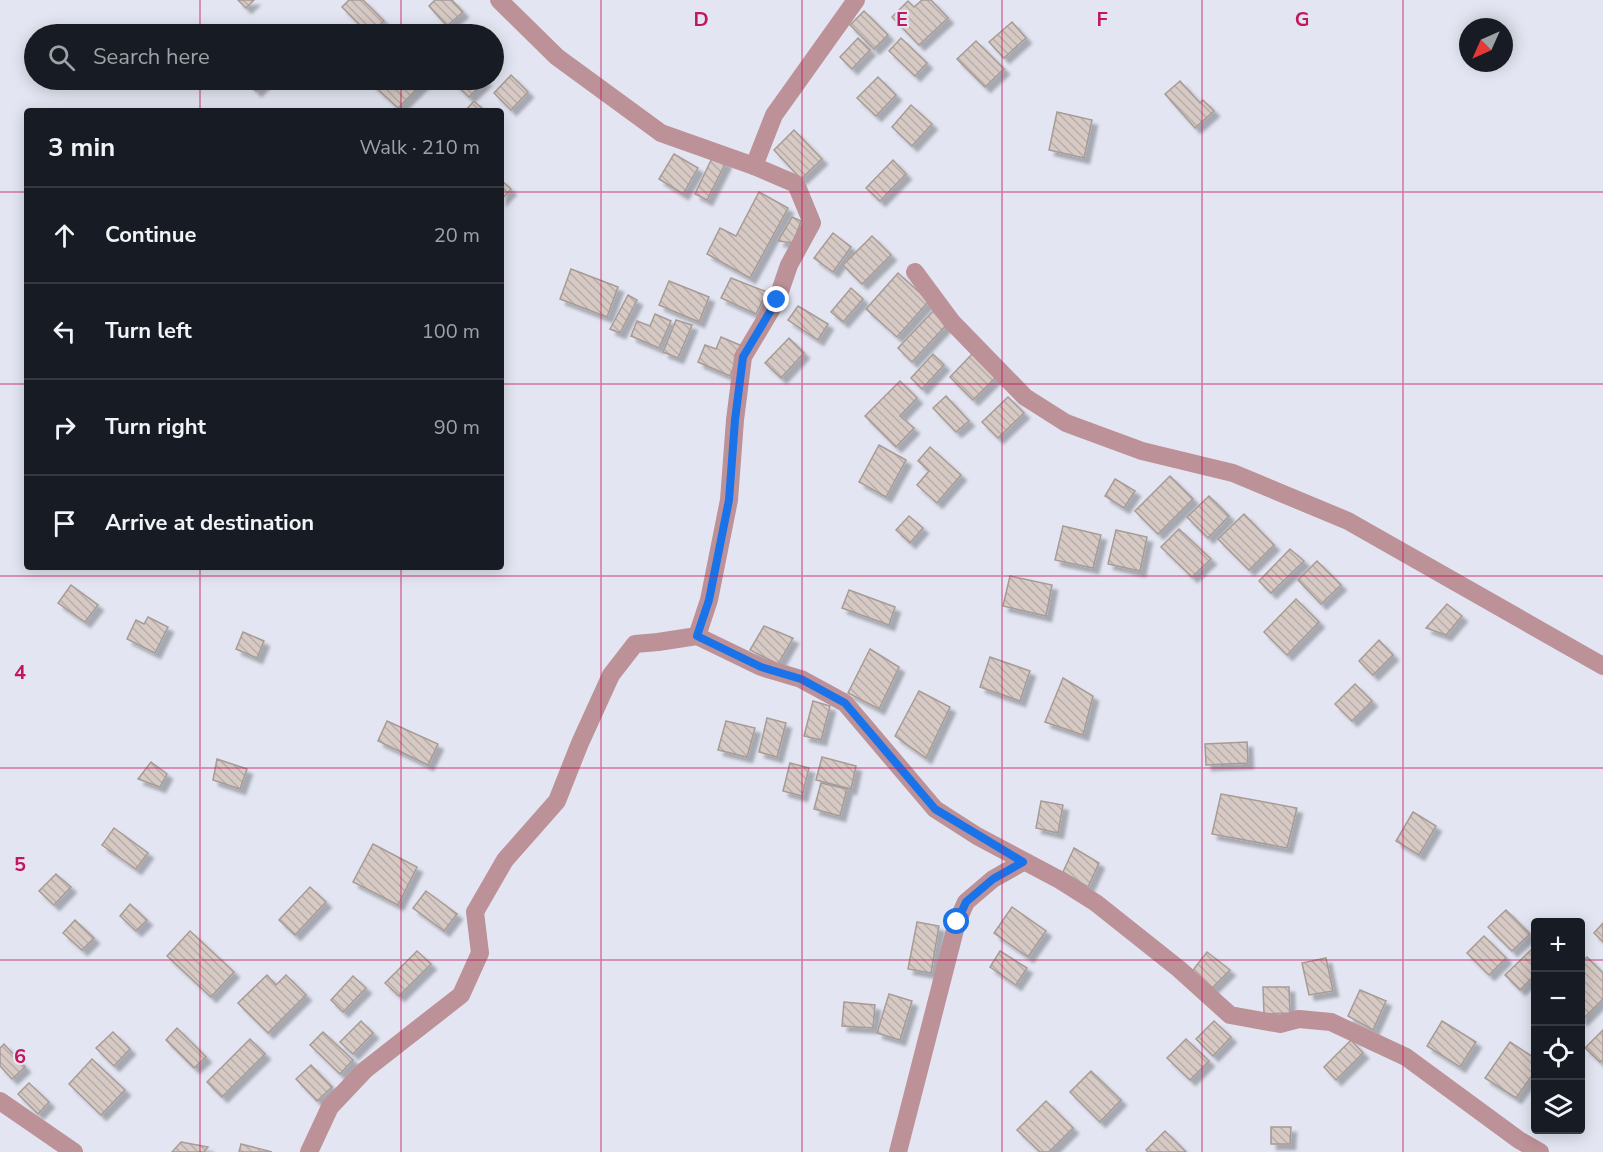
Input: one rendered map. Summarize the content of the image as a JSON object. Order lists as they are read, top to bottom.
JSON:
{
  "north": "bottom left",
  "page": {
    "search": "Search here",
    "heading": ["3 min", "Walk · 210 m"],
    "list": [
      ["Continue", "20 m"],
      ["Turn left", "100 m"],
      ["Turn right", "90 m"],
      "Arrive at destination"
    ],
    "map_buttons": ["+", "−"]
  },
  "grid": {
    "columns": [
      "D",
      "E",
      "F",
      "G"
    ],
    "rows": ["4", "5", "6"]
  }
}
